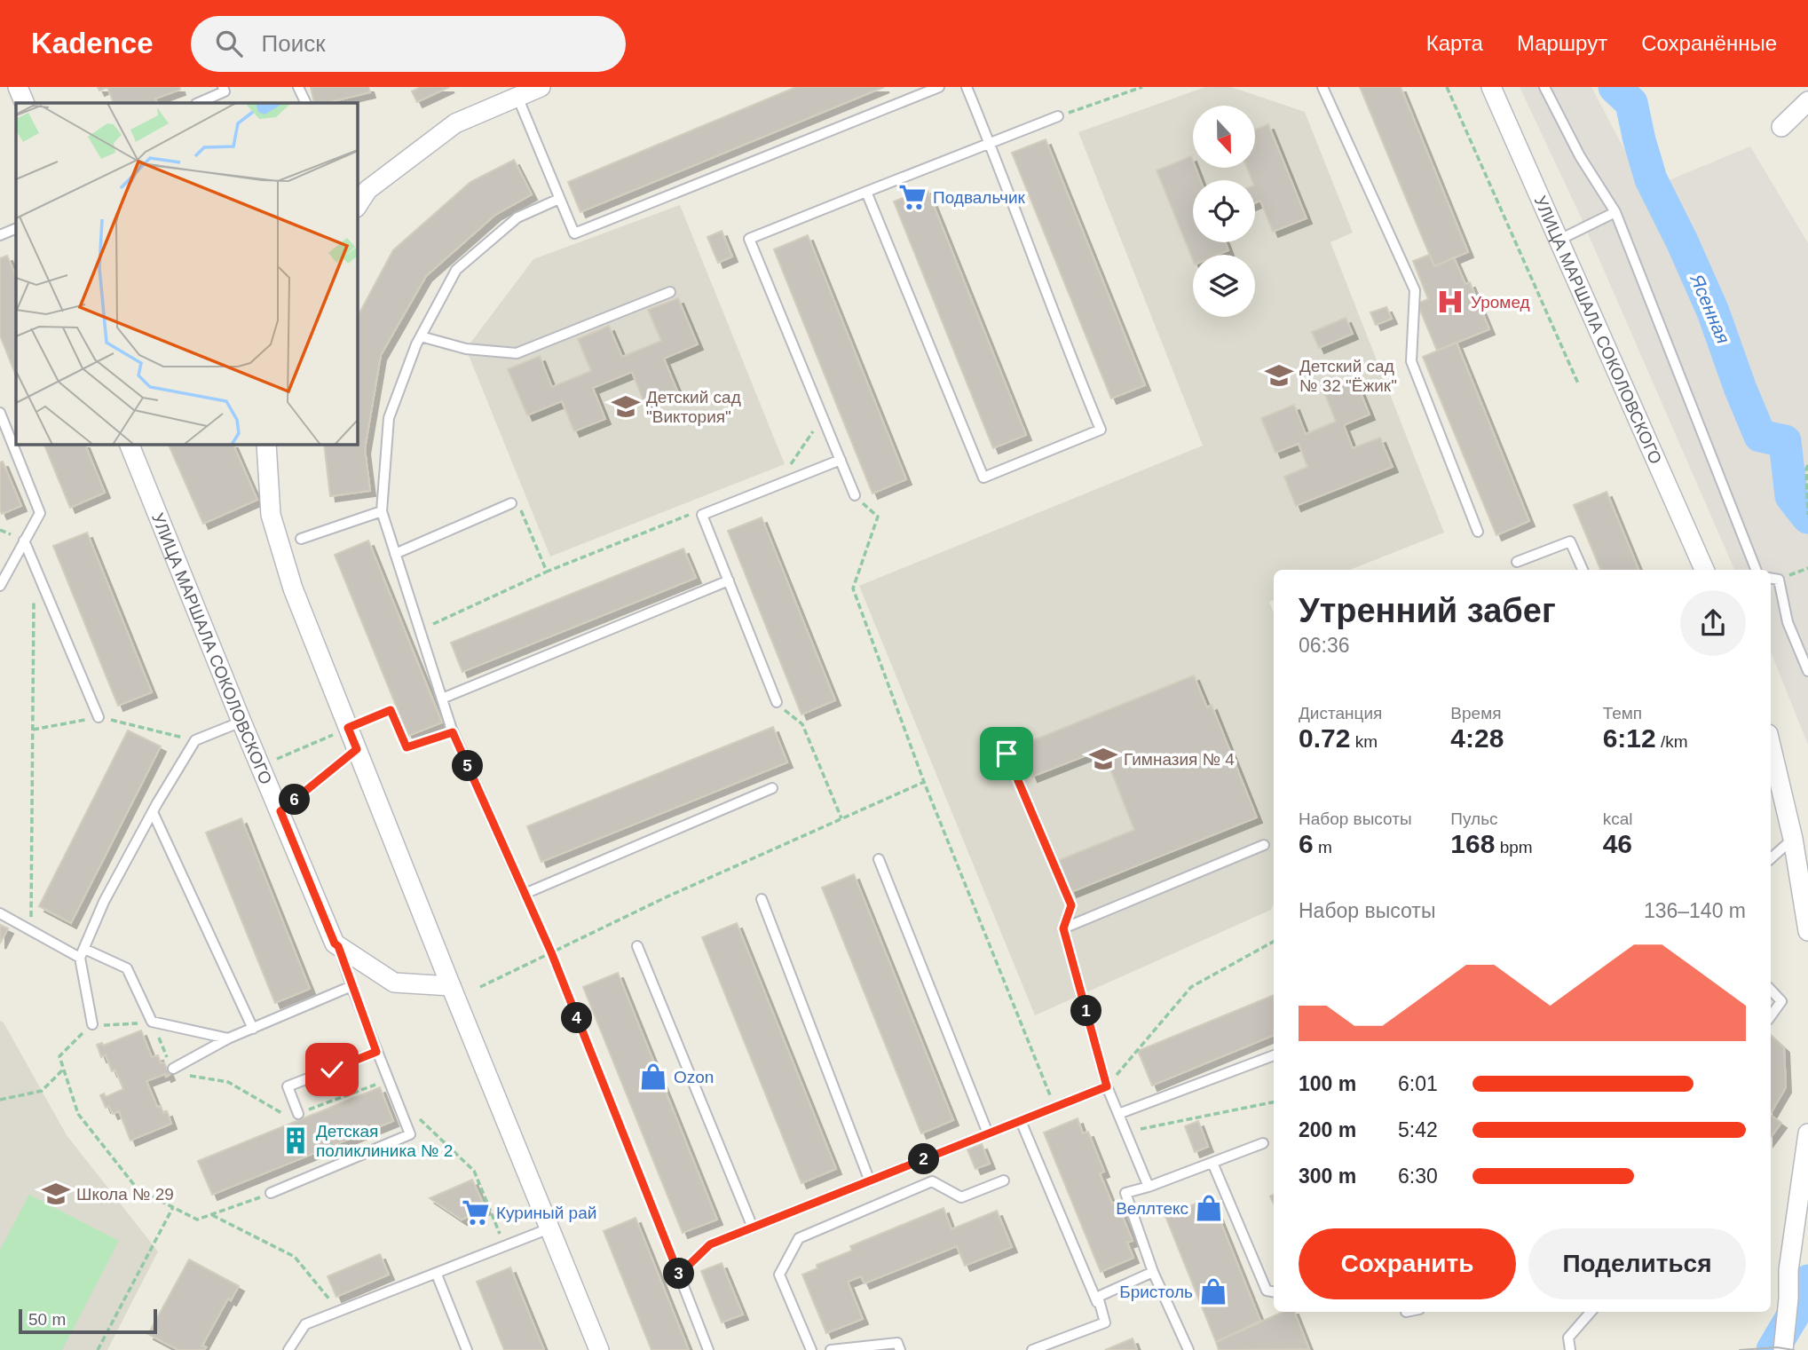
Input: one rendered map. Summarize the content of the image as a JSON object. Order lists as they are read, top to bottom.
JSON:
{
  "streets": {
    "street": ["УЛИЦА МАРШАЛА СОКОЛОВСКОГО"]
  },
  "water": ["Ясенная"],
  "places": {
    "supermarket": ["Подвальчик", "Куриный рай"],
    "hospital": ["Уромед"],
    "school or university": [
      "Детский сад № 32 \"Ёжик\"",
      "Детский сад \"Виктория\"",
      "Гимназия № 4",
      "Школа № 29"
    ],
    "shop": ["Ozon", "Веллтекс", "Бристоль"],
    "building": ["Детская поликлиника № 2"]
  },
  "scale_bar": "50 m",
  "north": "bottom",
  "page": {
    "header": "Kadence",
    "search": "Поиск",
    "nav": ["Карта", "Маршрут", "Сохранённые"],
    "heading": ["Утренний забег", "06:36"],
    "stats": [
      ["Дистанция", "0.72 km"],
      ["Время", "4:28"],
      ["Темп", "6:12 /km"],
      ["Набор высоты", "6 m"],
      ["Пульс", "168 bpm"],
      ["kcal", "46"]
    ],
    "pins": [
      "5",
      "6",
      "1",
      "4",
      "2",
      "3"
    ],
    "chart": ["Набор высоты", "136–140 m"],
    "list": [
      {
        "name": "100 m",
        "note": "6:01"
      },
      {
        "name": "200 m",
        "note": "5:42"
      },
      {
        "name": "300 m",
        "note": "6:30"
      }
    ],
    "buttons": ["Сохранить", "Поделиться"],
    "scale": "50 m"
  }
}
